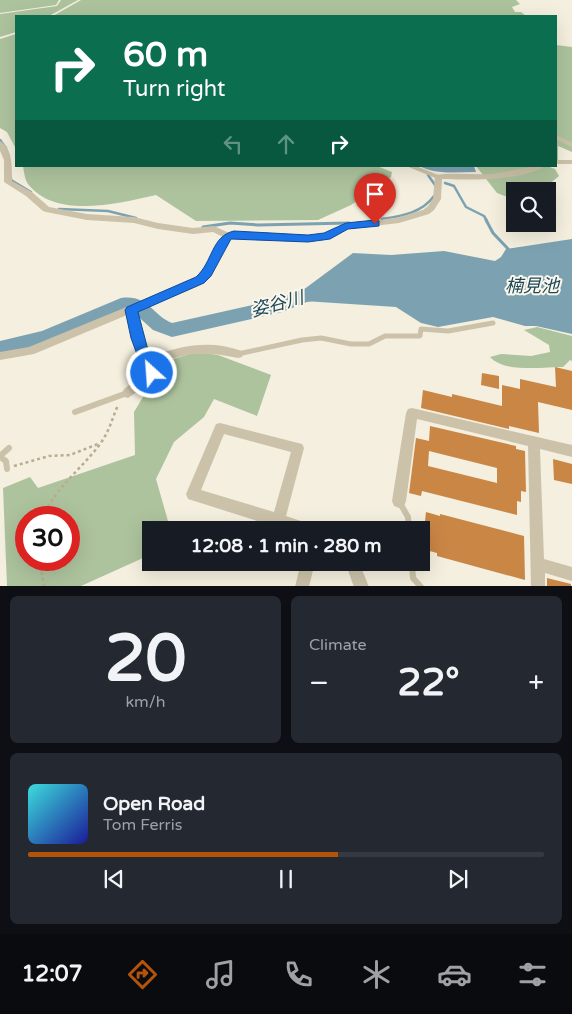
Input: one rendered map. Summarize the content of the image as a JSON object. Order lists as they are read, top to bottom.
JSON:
{
  "water": ["楠見池", "姿谷川"],
  "page": {
    "turn": ["60 m", "Turn right"],
    "limit": "30",
    "trip": "12:08 · 1 min · 280 m",
    "tile": [
      ["20", "km/h"],
      "Climate"
    ],
    "heat": ["−", "22°", "+"],
    "song": ["Open Road", "Tom Ferris"],
    "tabs": "12:07"
  }
}
